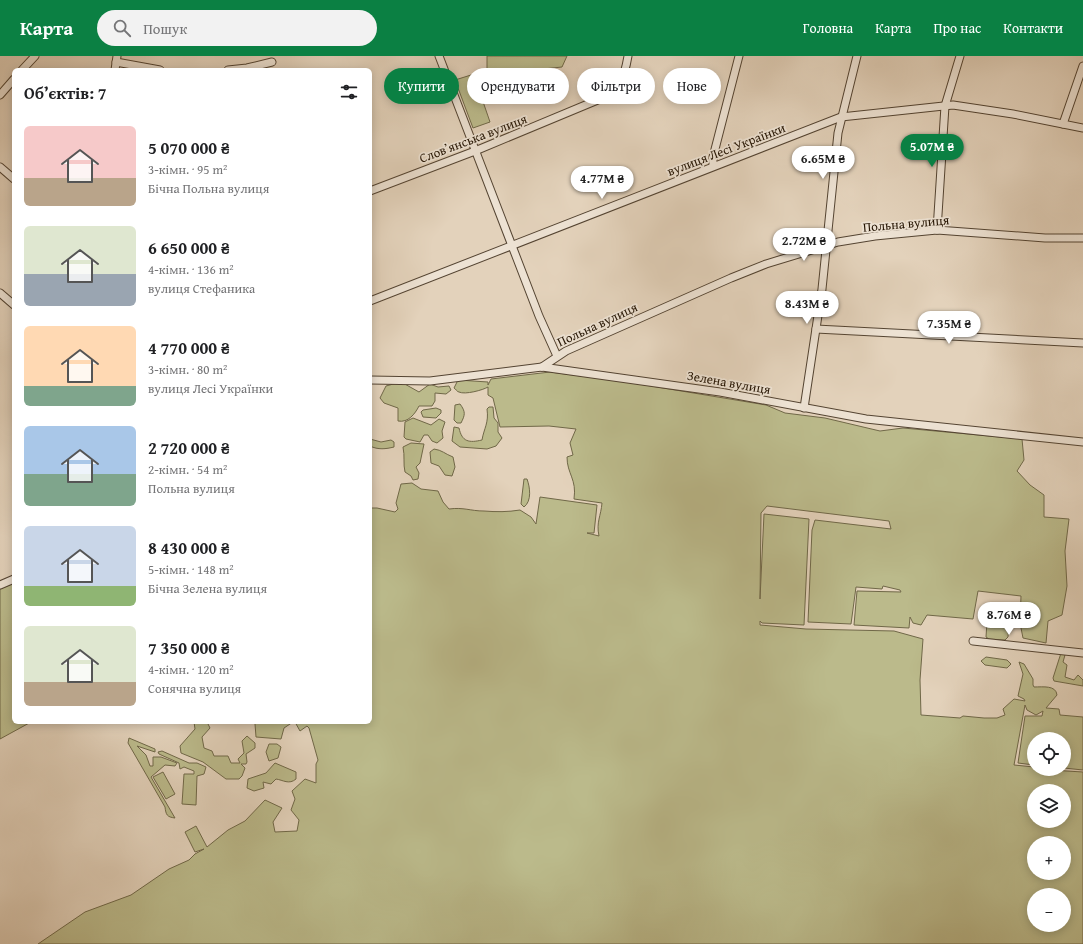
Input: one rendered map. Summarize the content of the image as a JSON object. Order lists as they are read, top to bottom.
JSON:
{
  "streets": {
    "street": [
      "Словʼянська вулиця",
      "вулиця Лесі Українки",
      "Польна вулиця",
      "Зелена вулиця"
    ]
  },
  "crossings": [
    ["Польна вулиця", "Зелена вулиця"]
  ],
  "page": {
    "header": "Карта",
    "search": "Пошук",
    "nav": [
      "Головна",
      "Карта",
      "Про нас",
      "Контакти"
    ],
    "chip": [
      "Купити",
      "Орендувати",
      "Фільтри",
      "Нове"
    ],
    "heading": "Об’єктів: 7",
    "list": [
      {
        "name": "5 070 000 ₴",
        "note": "3-кімн. · 95 m² · Бічна Польна вулиця"
      },
      {
        "name": "6 650 000 ₴",
        "note": "4-кімн. · 136 m² · вулиця Стефаника"
      },
      {
        "name": "4 770 000 ₴",
        "note": "3-кімн. · 80 m² · вулиця Лесі Українки"
      },
      {
        "name": "2 720 000 ₴",
        "note": "2-кімн. · 54 m² · Польна вулиця"
      },
      {
        "name": "8 430 000 ₴",
        "note": "5-кімн. · 148 m² · Бічна Зелена вулиця"
      },
      {
        "name": "7 350 000 ₴",
        "note": "4-кімн. · 120 m² · Сонячна вулиця"
      }
    ],
    "price": [
      "5.07M ₴",
      "6.65M ₴",
      "4.77M ₴",
      "2.72M ₴",
      "8.43M ₴",
      "7.35M ₴",
      "8.76M ₴"
    ],
    "map_buttons": ["+", "−"]
  }
}
